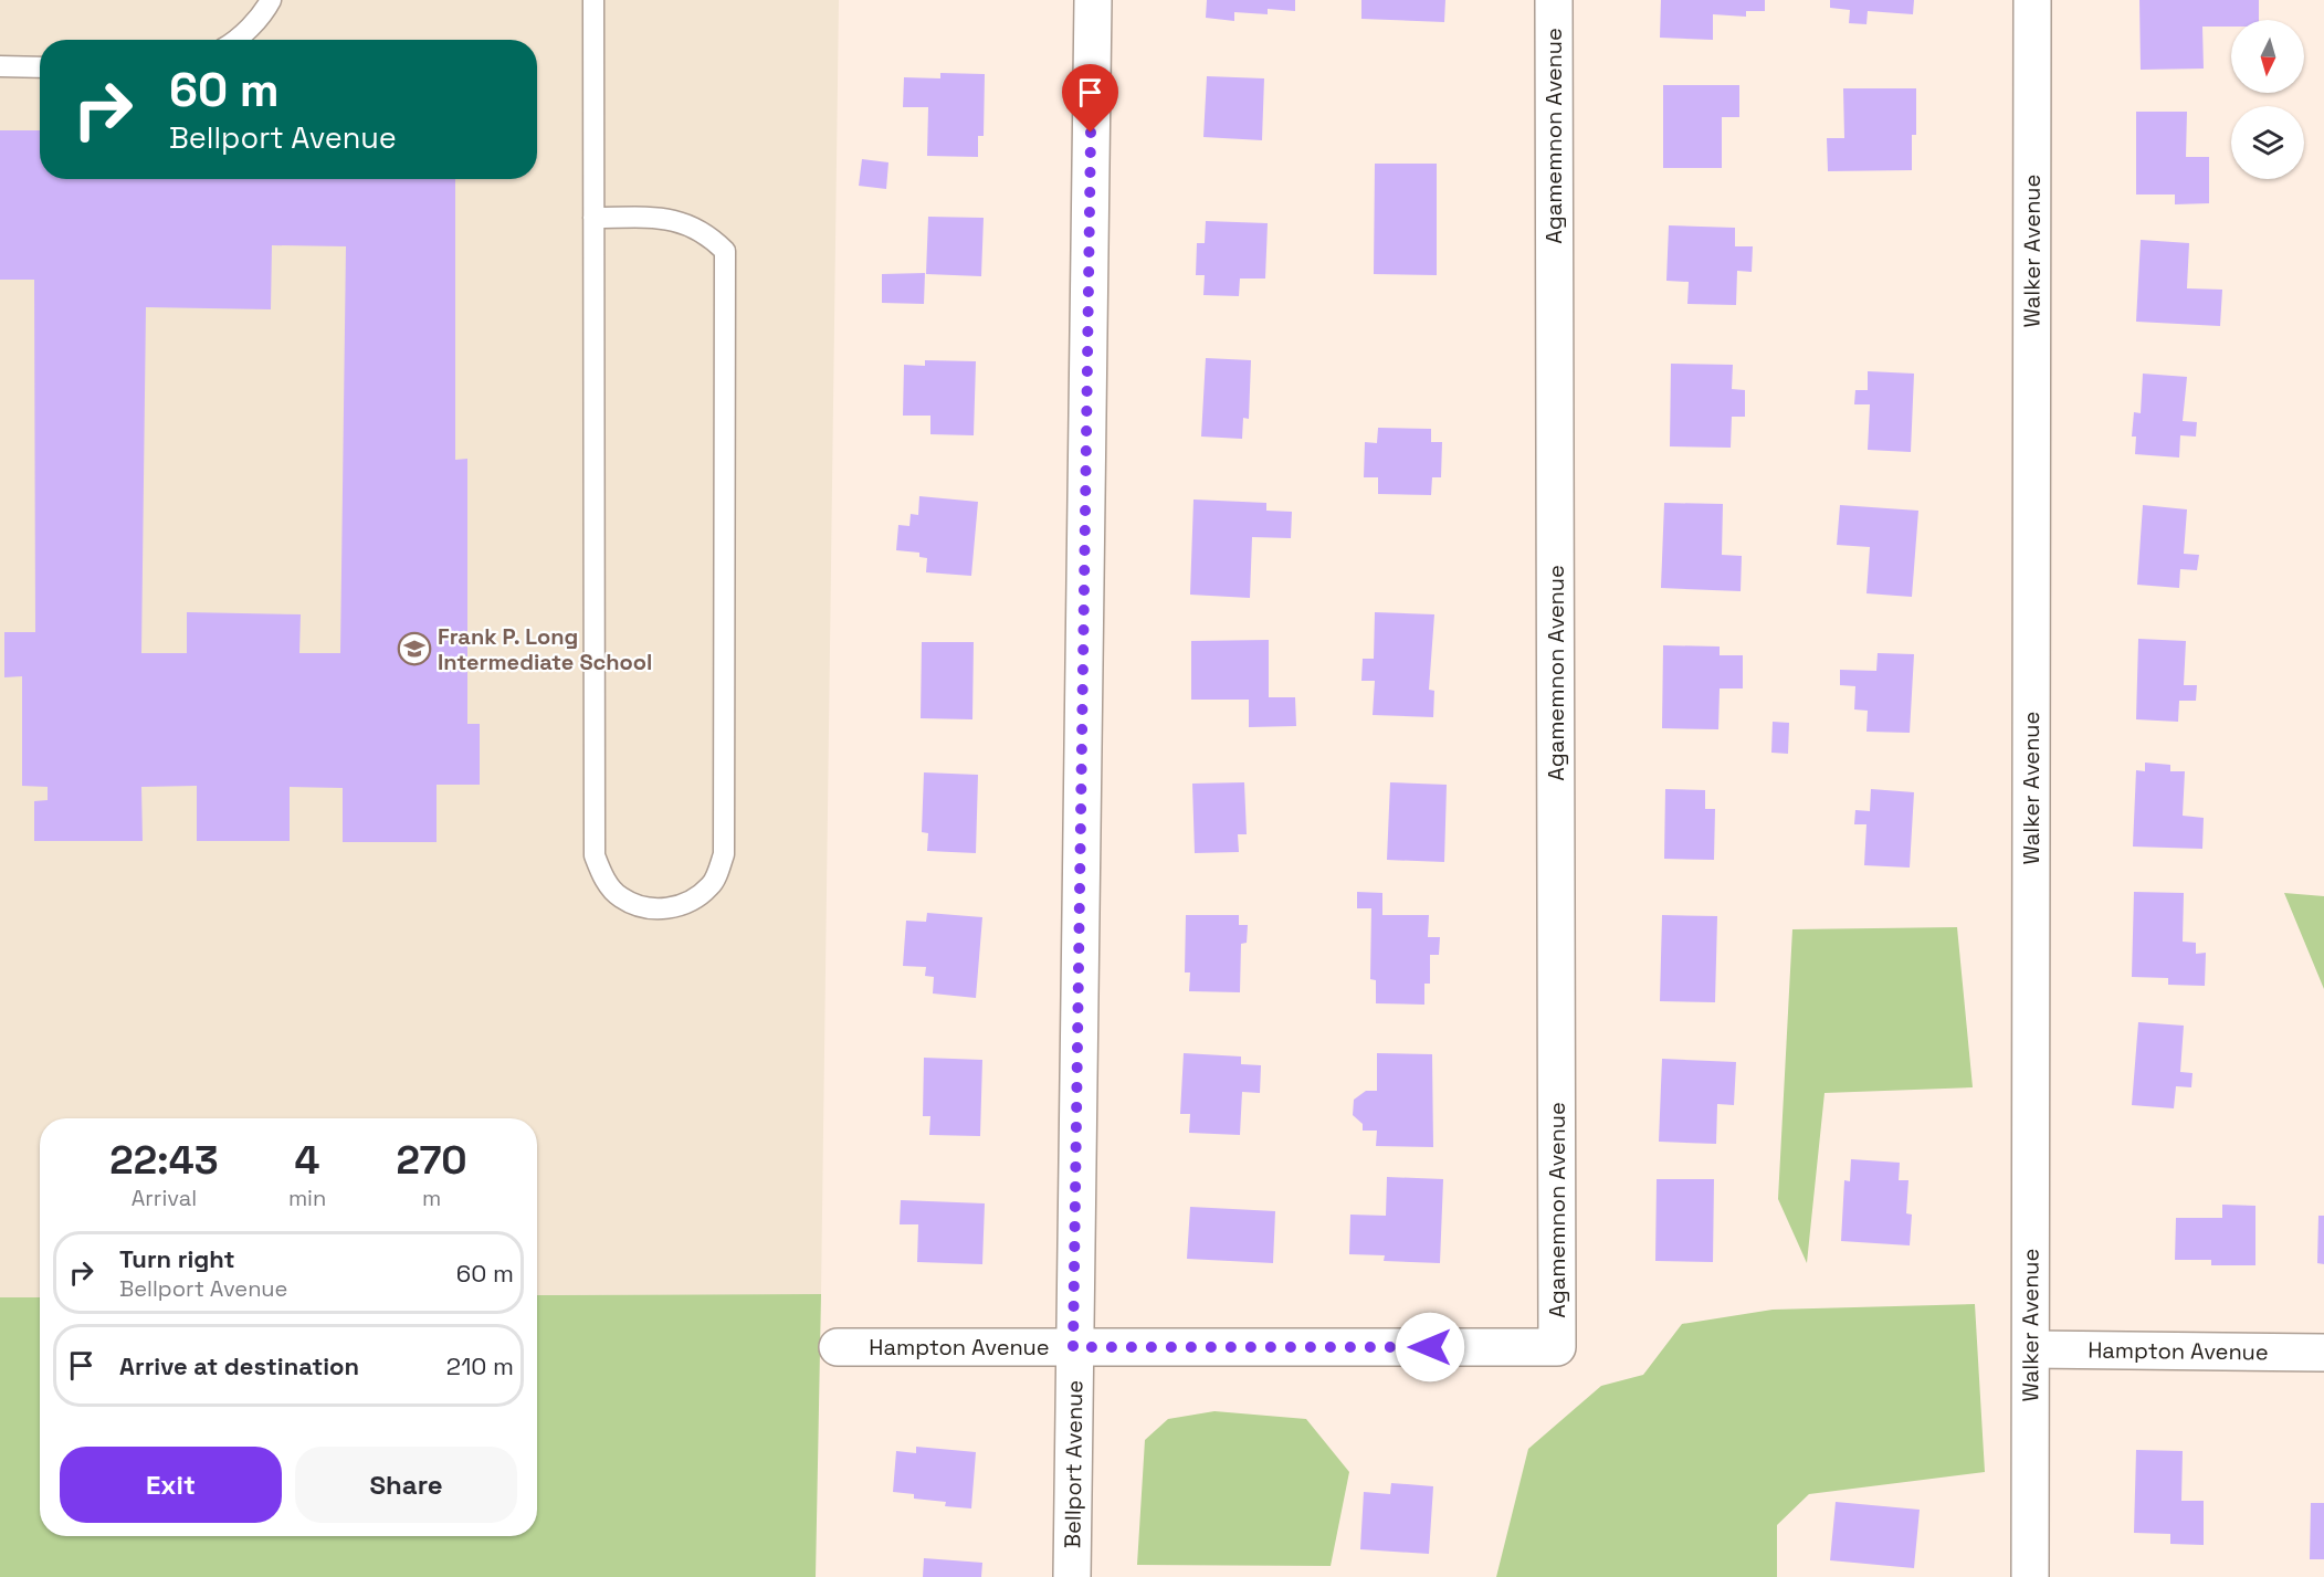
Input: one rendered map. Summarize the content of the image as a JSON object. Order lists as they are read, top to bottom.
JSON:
{
  "streets": {
    "street": [
      "Agamemnon Avenue",
      "Walker Avenue",
      "Hampton Avenue",
      "Bellport Avenue"
    ]
  },
  "crossings": [
    ["Agamemnon Avenue", "Hampton Avenue"],
    ["Walker Avenue", "Hampton Avenue"],
    ["Hampton Avenue", "Bellport Avenue"]
  ],
  "places": {
    "school or university": ["Frank P. Long Intermediate School"]
  },
  "north": "bottom",
  "page": {
    "turn": ["60 m", "Bellport Avenue"],
    "eta": [
      "22:43",
      "Arrival",
      "4",
      "min",
      "270",
      "m"
    ],
    "list": [
      {
        "name": "Turn right",
        "note": "Bellport Avenue",
        "value": "60 m"
      },
      {
        "name": "Arrive at destination",
        "value": "210 m"
      }
    ],
    "buttons": ["Exit", "Share"]
  }
}
